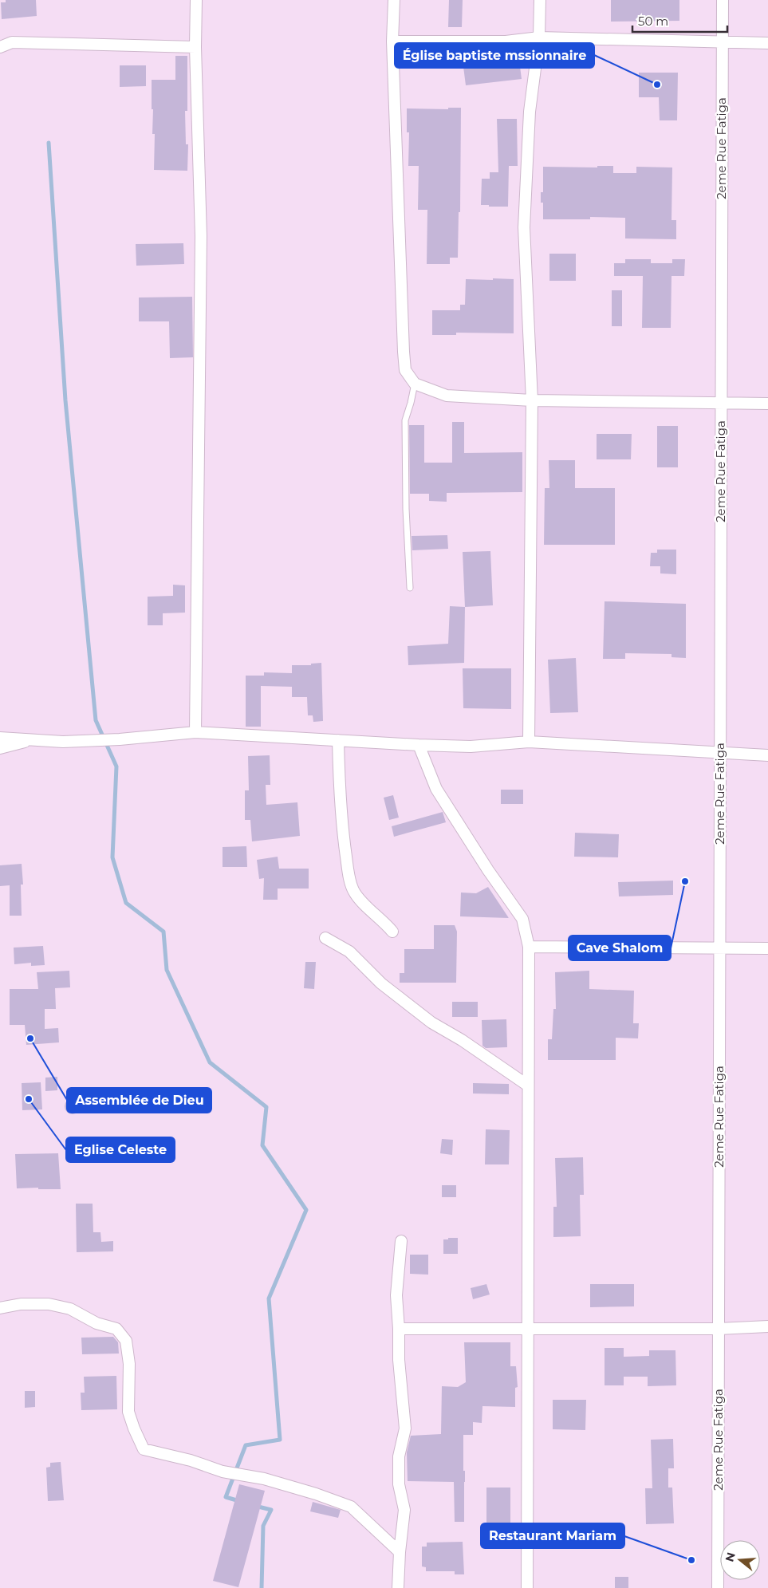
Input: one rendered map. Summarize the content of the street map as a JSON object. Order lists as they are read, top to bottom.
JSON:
{
  "streets": {
    "street": ["2eme Rue Fatiga"]
  },
  "places": [
    "Église baptiste mssionnaire",
    "Cave Shalom",
    "Assemblée de Dieu",
    "Eglise Celeste",
    "Restaurant Mariam"
  ],
  "scale_bar": "50 m",
  "north": "left"
}
